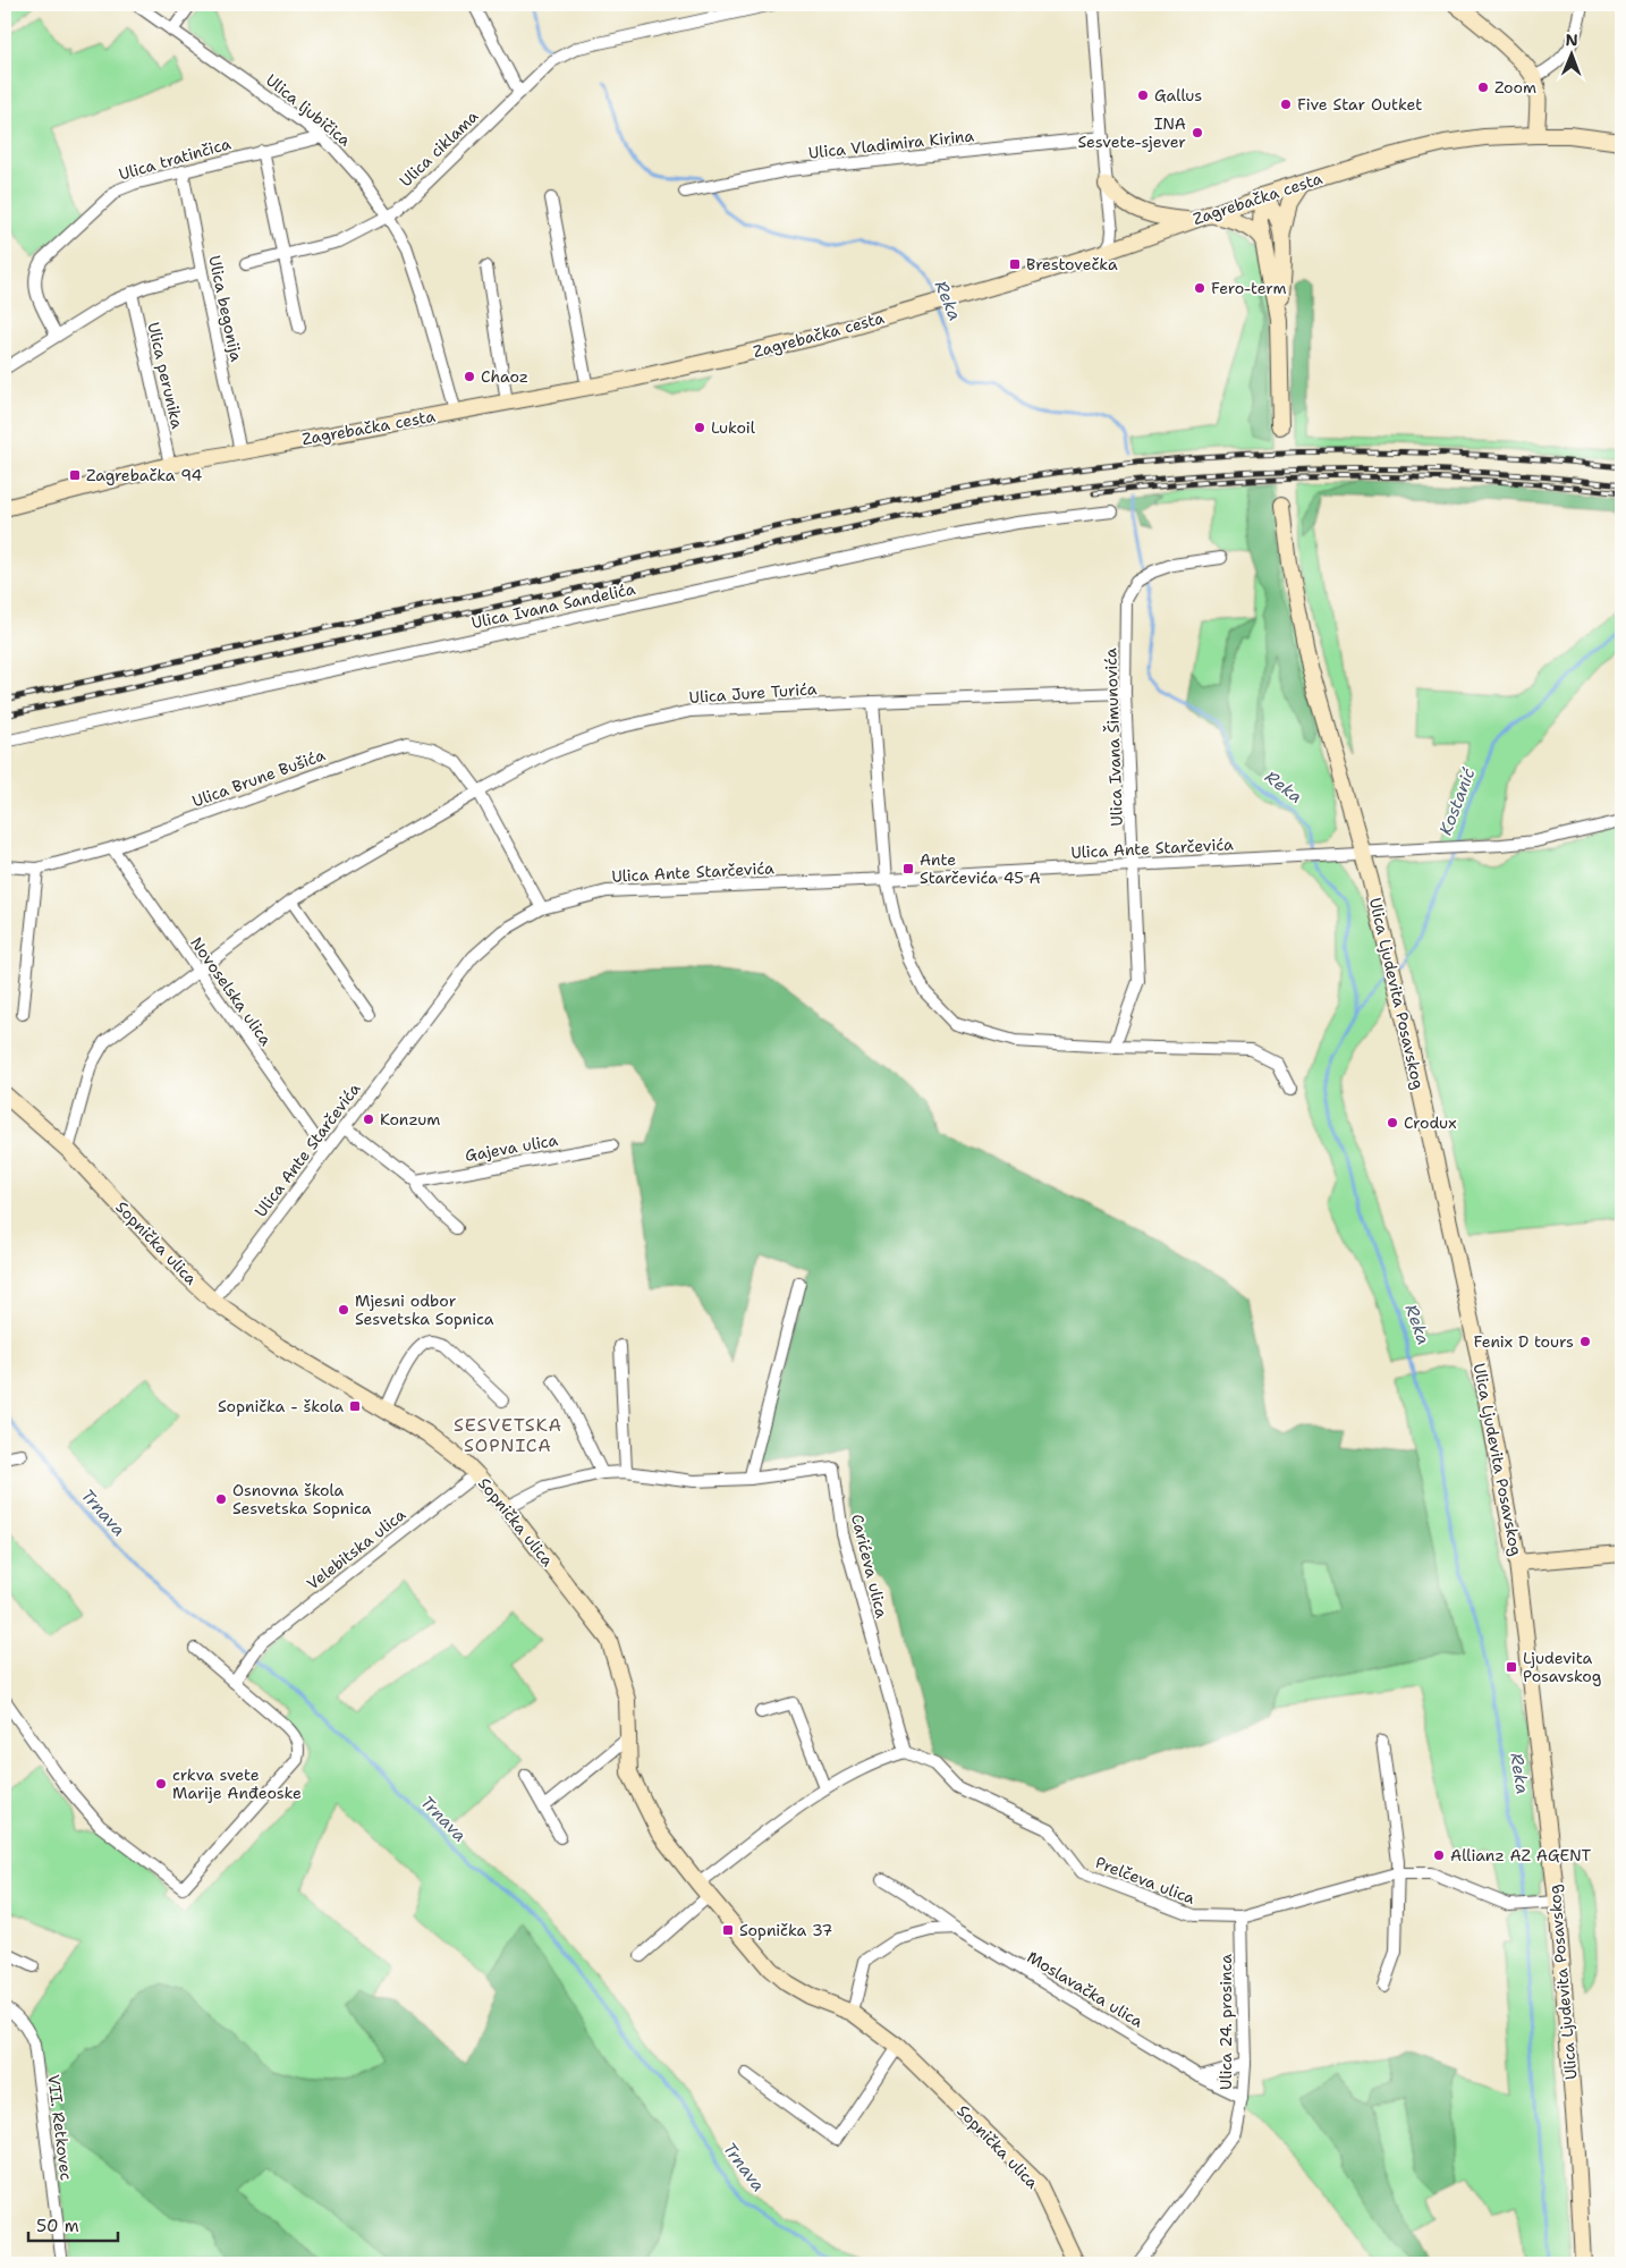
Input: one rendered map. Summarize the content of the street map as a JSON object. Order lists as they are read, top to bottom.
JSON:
{
  "streets": {
    "main road": ["Zagrebačka cesta", "Ulica Ljudevita Posavskog", "Sopnička ulica"],
    "street": [
      "Ulica ljubičica",
      "Ulica Vladimira Kirina",
      "Ulica ciklama",
      "Ulica tratinčica",
      "Ulica begonija",
      "Ulica perunika",
      "Ulica Ivana Sandelića",
      "Ulica Jure Turića",
      "Ulica Ivana Šimunovića",
      "Ulica Brune Bušića",
      "Ulica Ante Starčevića",
      "Novoselska ulica",
      "Gajeva ulica",
      "Velebitska ulica",
      "Carićeva ulica",
      "Prelčeva ulica",
      "Moslavačka ulica",
      "Ulica 24. prosinca",
      "VII. Retkovec"
    ]
  },
  "crossings": [
    ["Ulica ljubičica", "Ulica ciklama"],
    ["Ulica ljubičica", "Ulica tratinčica"],
    ["Ulica ljubičica", "Zagrebačka cesta"],
    ["Ulica tratinčica", "Ulica begonija"],
    ["Zagrebačka cesta", "Ulica begonija"],
    ["Zagrebačka cesta", "Ulica perunika"],
    ["Ulica Jure Turića", "Ulica Ivana Šimunovića"],
    ["Ulica Jure Turića", "Ulica Brune Bušića"],
    ["Ulica Jure Turića", "Novoselska ulica"],
    ["Ulica Jure Turića", "Sopnička ulica"],
    ["Ulica Ivana Šimunovića", "Ulica Ante Starčevića"],
    ["Ulica Brune Bušića", "Ulica Ante Starčevića"],
    ["Ulica Brune Bušića", "Novoselska ulica"],
    ["Ulica Ante Starčevića", "Novoselska ulica"],
    ["Ulica Ante Starčevića", "Ulica Ljudevita Posavskog"],
    ["Ulica Ante Starčevića", "Sopnička ulica"],
    ["Ulica Ljudevita Posavskog", "Prelčeva ulica"],
    ["Sopnička ulica", "Velebitska ulica"],
    ["Sopnička ulica", "Carićeva ulica"],
    ["Carićeva ulica", "Prelčeva ulica"],
    ["Prelčeva ulica", "Ulica 24. prosinca"],
    ["Moslavačka ulica", "Ulica 24. prosinca"]
  ],
  "districts": ["SESVETSKA SOPNICA"],
  "water": ["Reka", "Kostanić", "Trnava"],
  "places": {
    "other": [
      "Zoom",
      "Gallus",
      "Five Star Outket",
      "INA Sesvete-sjever",
      "Fero-term",
      "Chaoz",
      "Lukoil",
      "Konzum",
      "Crodux",
      "Mjesni odbor Sesvetska Sopnica",
      "Fenix D tours",
      "Osnovna škola Sesvetska Sopnica",
      "crkva svete Marije Anđeoske",
      "Allianz AZ AGENT"
    ],
    "transit": [
      "Brestovečka",
      "Zagrebačka 94",
      "Ante Starčevića 45 A",
      "Sopnička - škola",
      "Ljudevita Posavskog",
      "Sopnička 37"
    ]
  },
  "scale_bar": "50 m",
  "north": "top"
}
